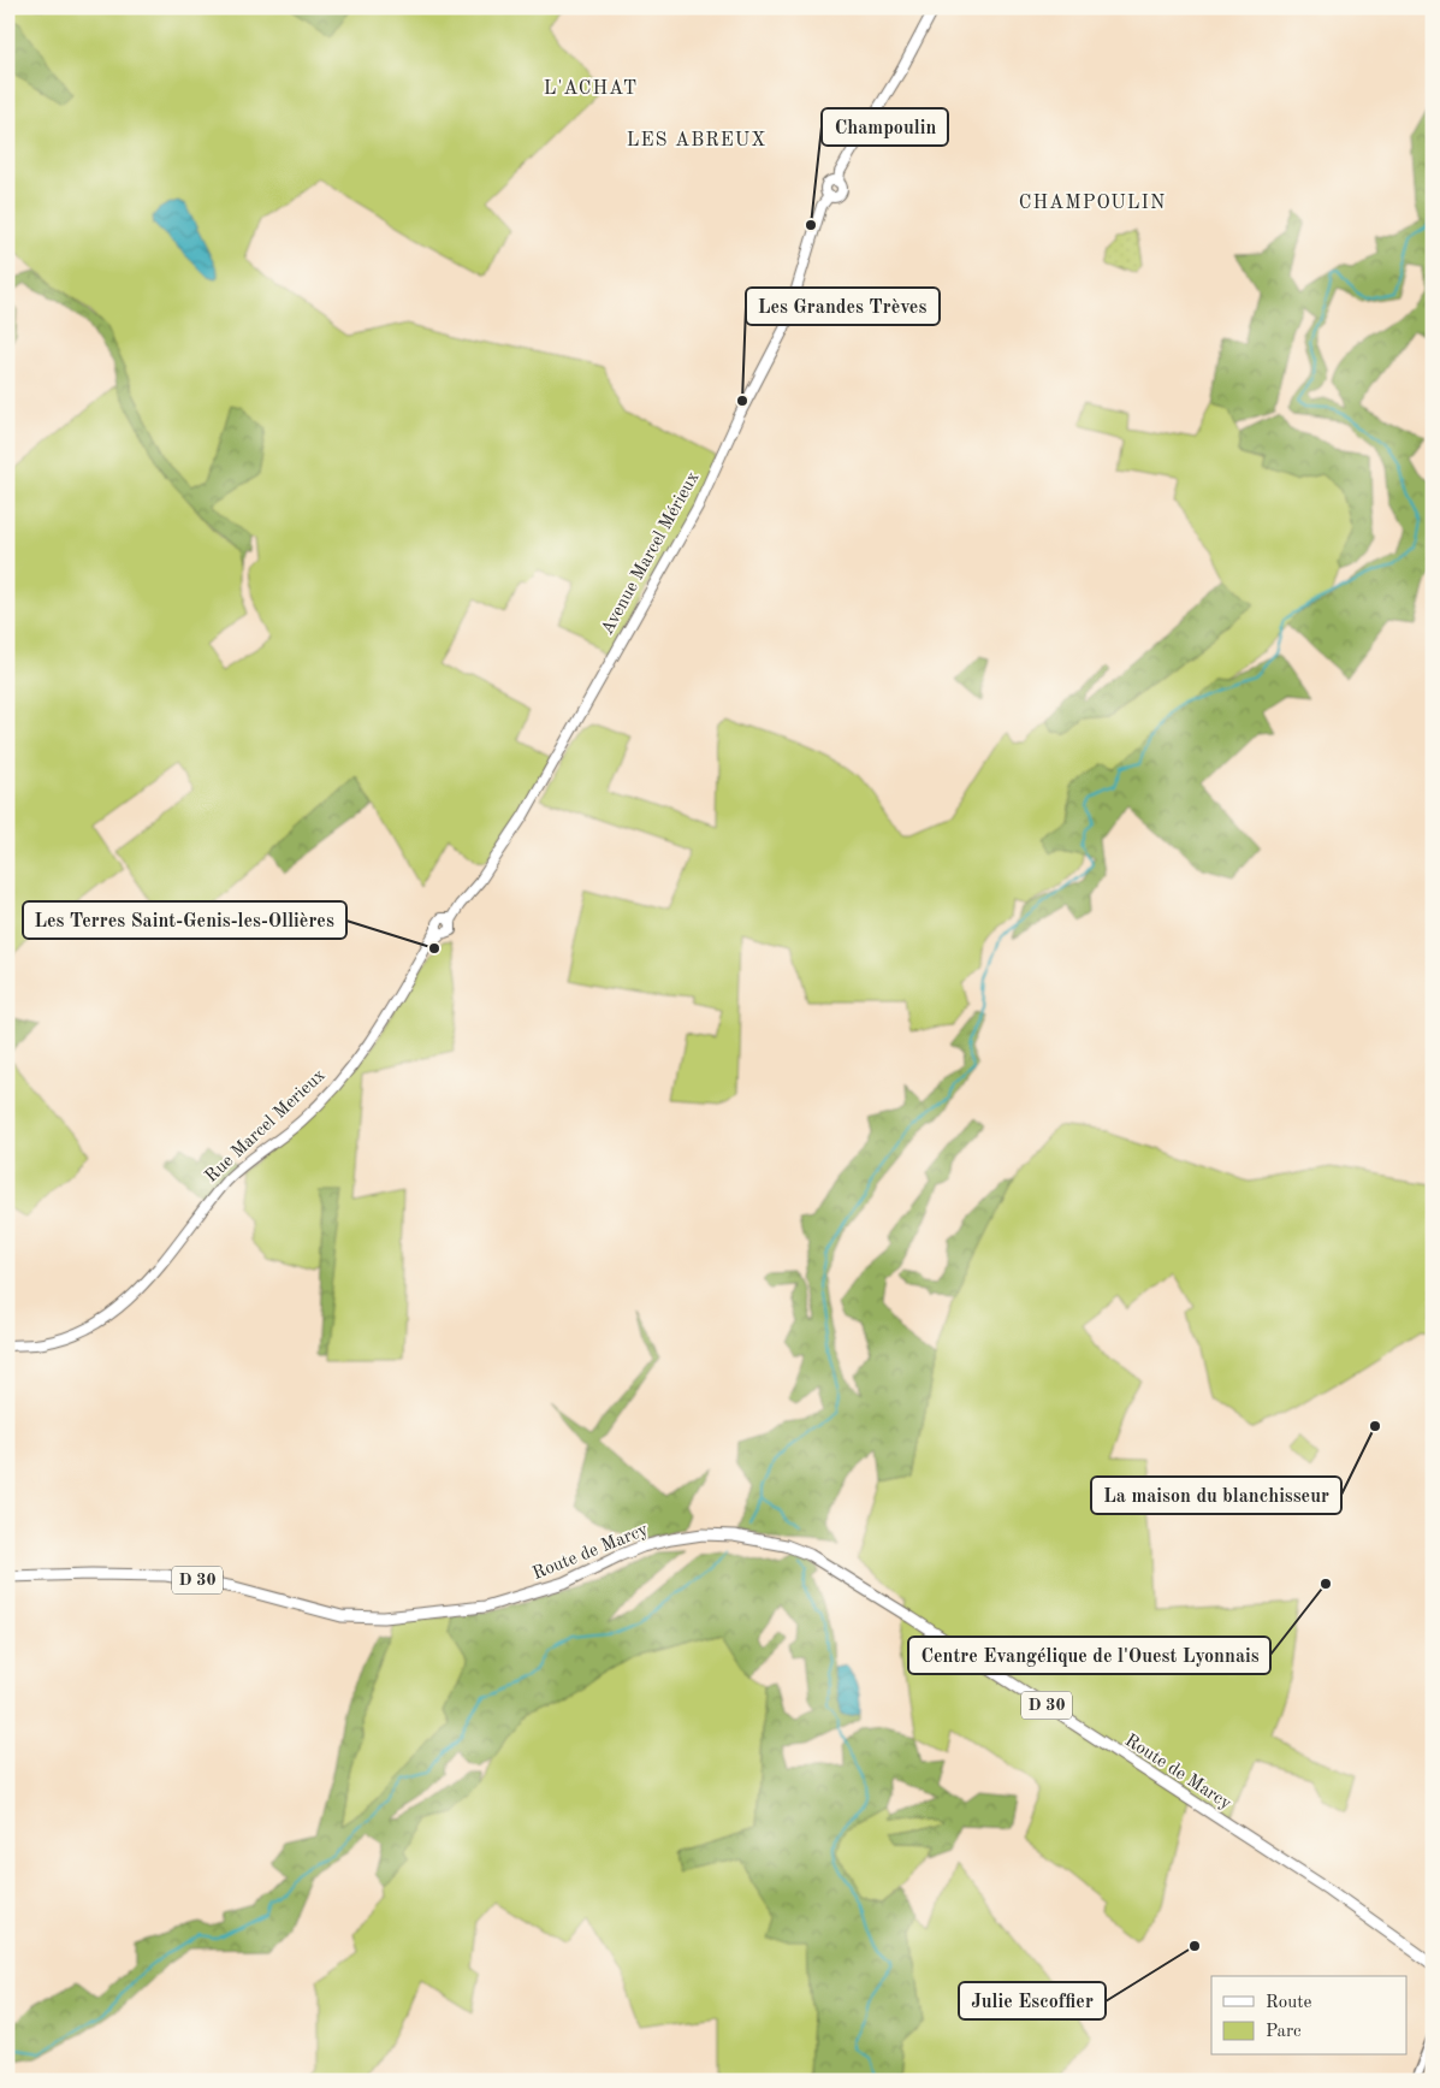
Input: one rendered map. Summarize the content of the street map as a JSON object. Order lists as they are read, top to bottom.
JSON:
{
  "streets": {
    "main road": [
      "Avenue Marcel Mérieux",
      "Rue Marcel Merieux",
      "Route de Marcy",
      "D 30"
    ]
  },
  "crossings": [
    ["Avenue Marcel Mérieux", "Rue Marcel Merieux"]
  ],
  "districts": ["L'ACHAT", "LES ABREUX", "CHAMPOULIN"],
  "places": [
    "Champoulin",
    "Les Grandes Trèves",
    "Les Terres Saint-Genis-les-Ollières",
    "La maison du blanchisseur",
    "Centre Evangélique de l'Ouest Lyonnais",
    "Julie Escoffier"
  ],
  "legend": ["Route", "Parc"]
}
